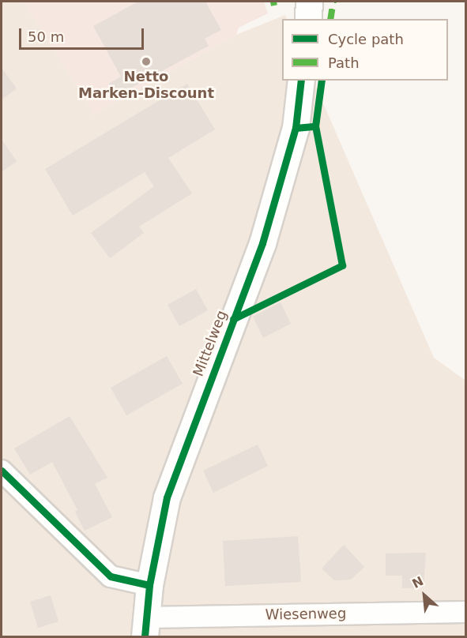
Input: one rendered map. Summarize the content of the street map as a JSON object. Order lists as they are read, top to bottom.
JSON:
{
  "streets": {
    "street": ["Mittelweg", "Wiesenweg"]
  },
  "crossings": [
    ["Mittelweg", "Wiesenweg"]
  ],
  "places": ["Netto Marken-Discount"],
  "legend": ["Cycle path", "Path"],
  "scale_bar": "50 m",
  "north": "top left"
}
